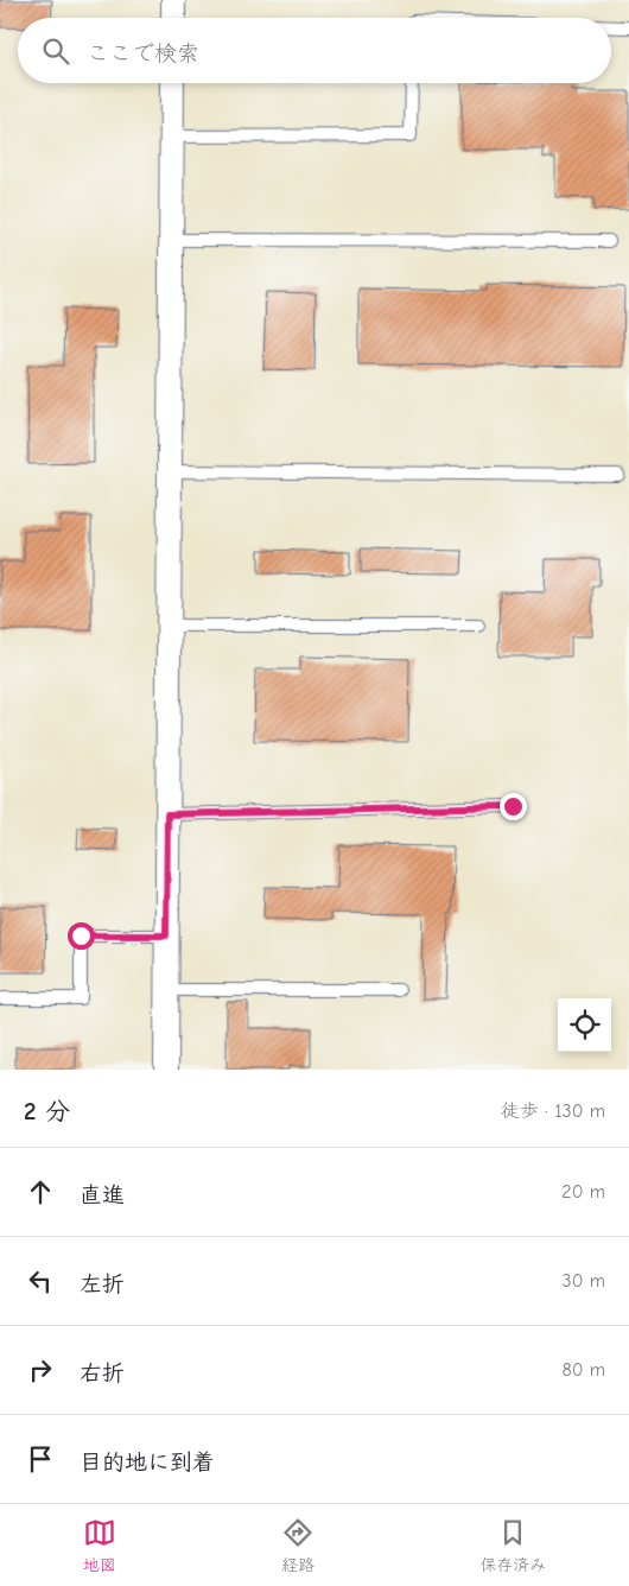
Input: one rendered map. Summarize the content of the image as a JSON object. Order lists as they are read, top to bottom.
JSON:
{
  "page": {
    "search": "ここで検索",
    "heading": ["2 分", "徒歩 · 130 m"],
    "list": [
      ["直進", "20 m"],
      ["左折", "30 m"],
      ["右折", "80 m"],
      "目的地に到着"
    ],
    "nav": ["地図", "経路", "保存済み"]
  }
}
